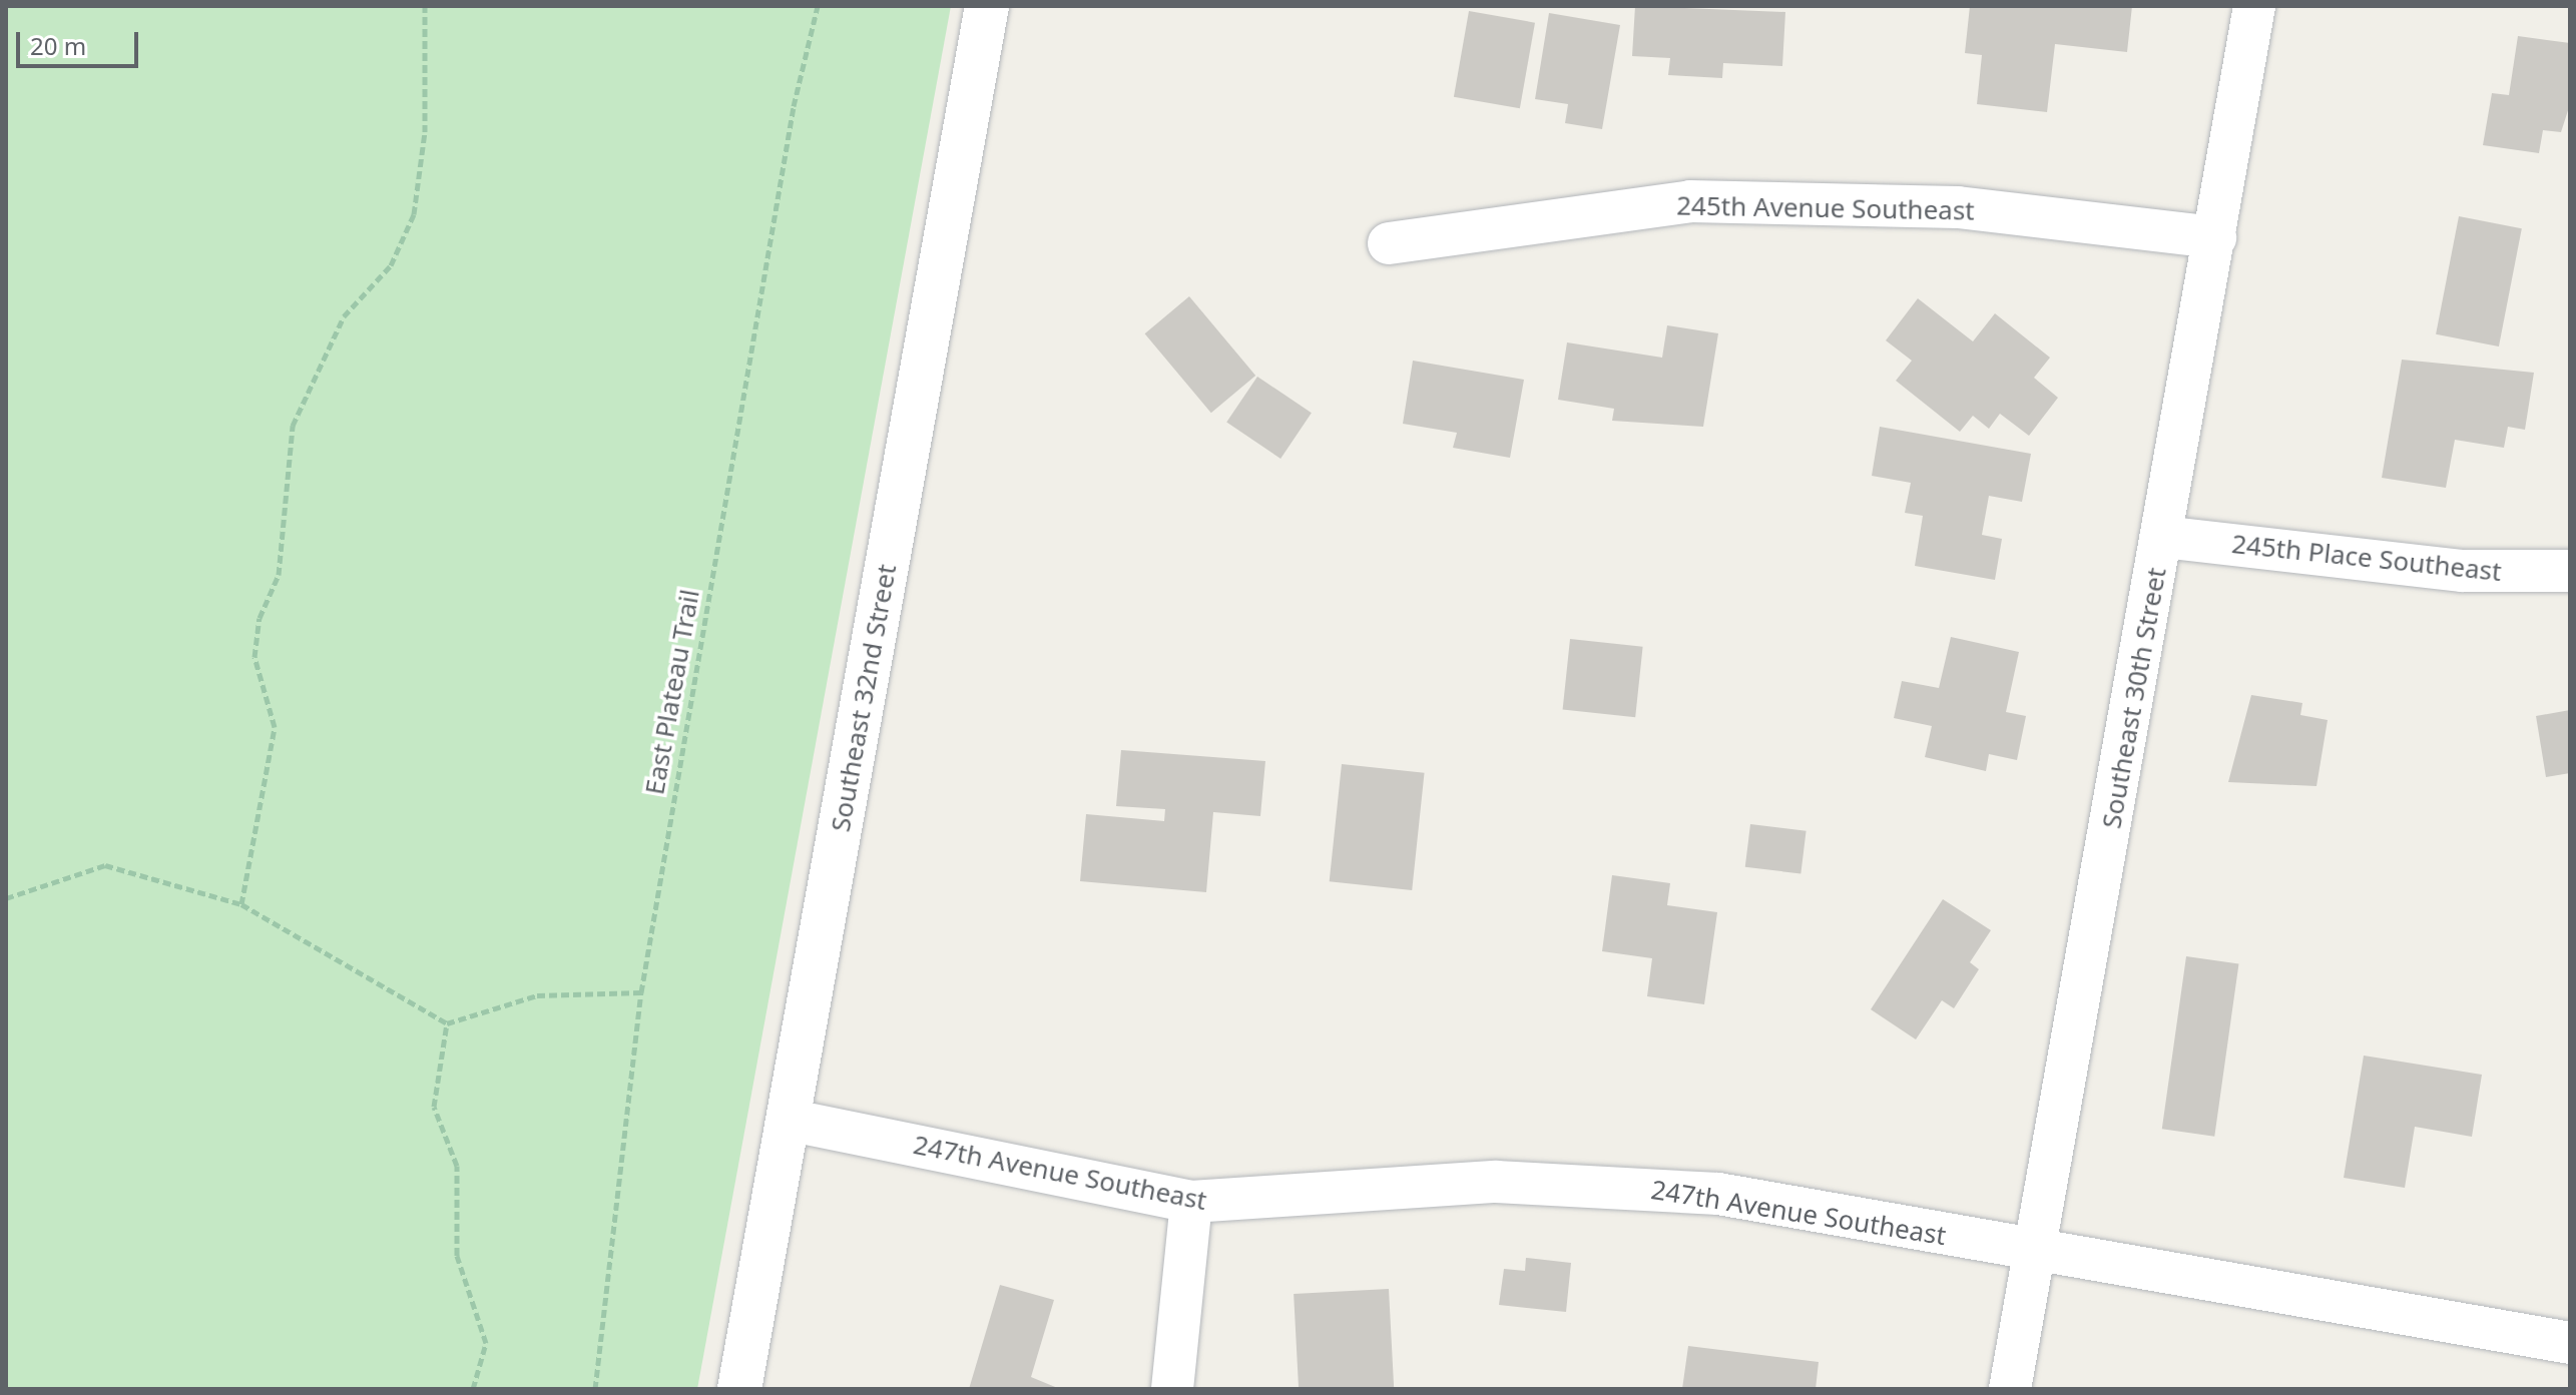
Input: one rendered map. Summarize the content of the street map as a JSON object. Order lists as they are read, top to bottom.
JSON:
{
  "streets": {
    "street": [
      "245th Avenue Southeast",
      "245th Place Southeast",
      "Southeast 32nd Street",
      "Southeast 30th Street",
      "247th Avenue Southeast"
    ],
    "path": ["East Plateau Trail"]
  },
  "crossings": [
    ["245th Avenue Southeast", "Southeast 30th Street"],
    ["245th Place Southeast", "Southeast 30th Street"],
    ["Southeast 32nd Street", "247th Avenue Southeast"],
    ["Southeast 30th Street", "247th Avenue Southeast"]
  ],
  "scale_bar": "20 m"
}
